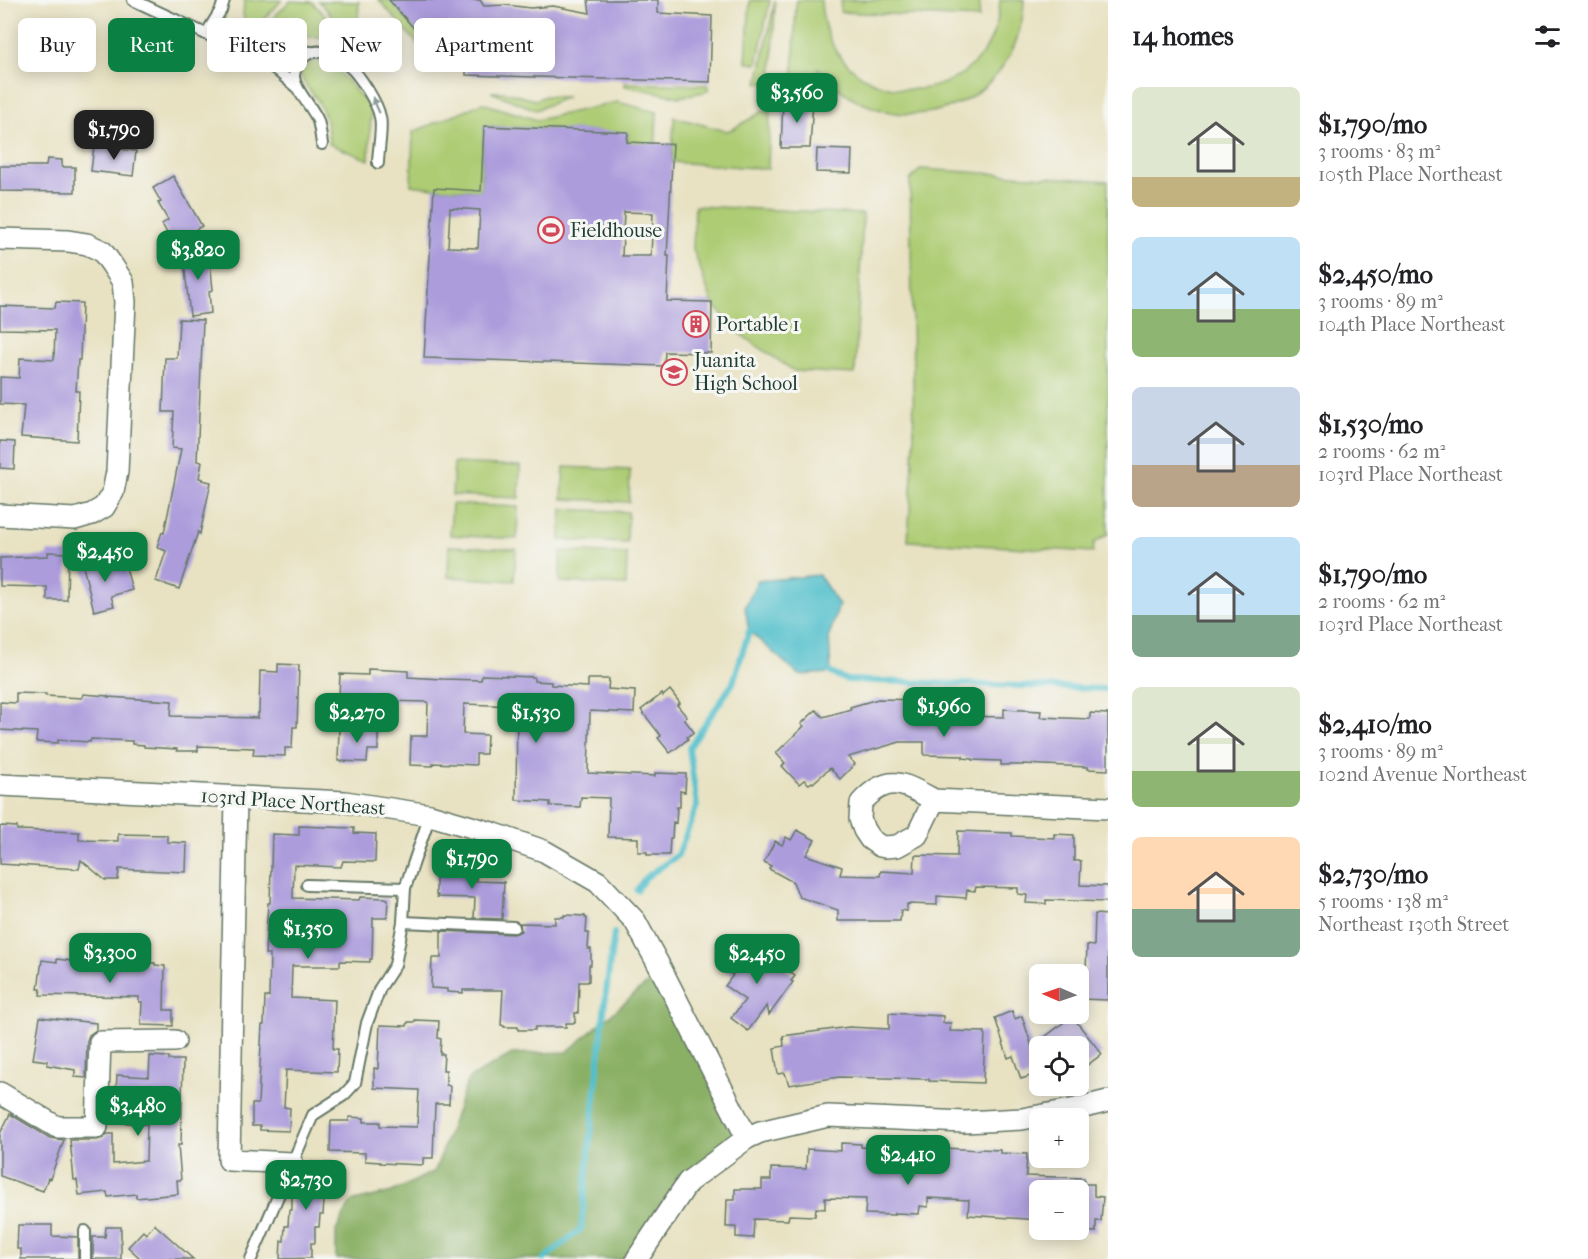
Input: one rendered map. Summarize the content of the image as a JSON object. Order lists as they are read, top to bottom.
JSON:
{
  "streets": {
    "street": ["103rd Place Northeast"]
  },
  "places": {
    "sports": ["Fieldhouse"],
    "building": ["Portable 1"],
    "school or university": ["Juanita High School"]
  },
  "north": "left",
  "page": {
    "heading": "14 homes",
    "chip": [
      "Buy",
      "Rent",
      "Filters",
      "New",
      "Apartment"
    ],
    "list": [
      {
        "name": "$1,790/mo",
        "note": "3 rooms · 83 m² · 105th Place Northeast"
      },
      {
        "name": "$2,450/mo",
        "note": "3 rooms · 89 m² · 104th Place Northeast"
      },
      {
        "name": "$1,530/mo",
        "note": "2 rooms · 62 m² · 103rd Place Northeast"
      },
      {
        "name": "$1,790/mo",
        "note": "2 rooms · 62 m² · 103rd Place Northeast"
      },
      {
        "name": "$2,410/mo",
        "note": "3 rooms · 89 m² · 102nd Avenue Northeast"
      },
      {
        "name": "$2,730/mo",
        "note": "5 rooms · 138 m² · Northeast 130th Street"
      }
    ],
    "price": [
      "$3,560",
      "$1,790",
      "$3,820",
      "$2,450",
      "$1,960",
      "$2,270",
      "$1,530",
      "$1,790",
      "$1,350",
      "$3,300",
      "$2,450",
      "$3,480",
      "$2,410",
      "$2,730"
    ],
    "map_buttons": ["+", "−"]
  }
}
